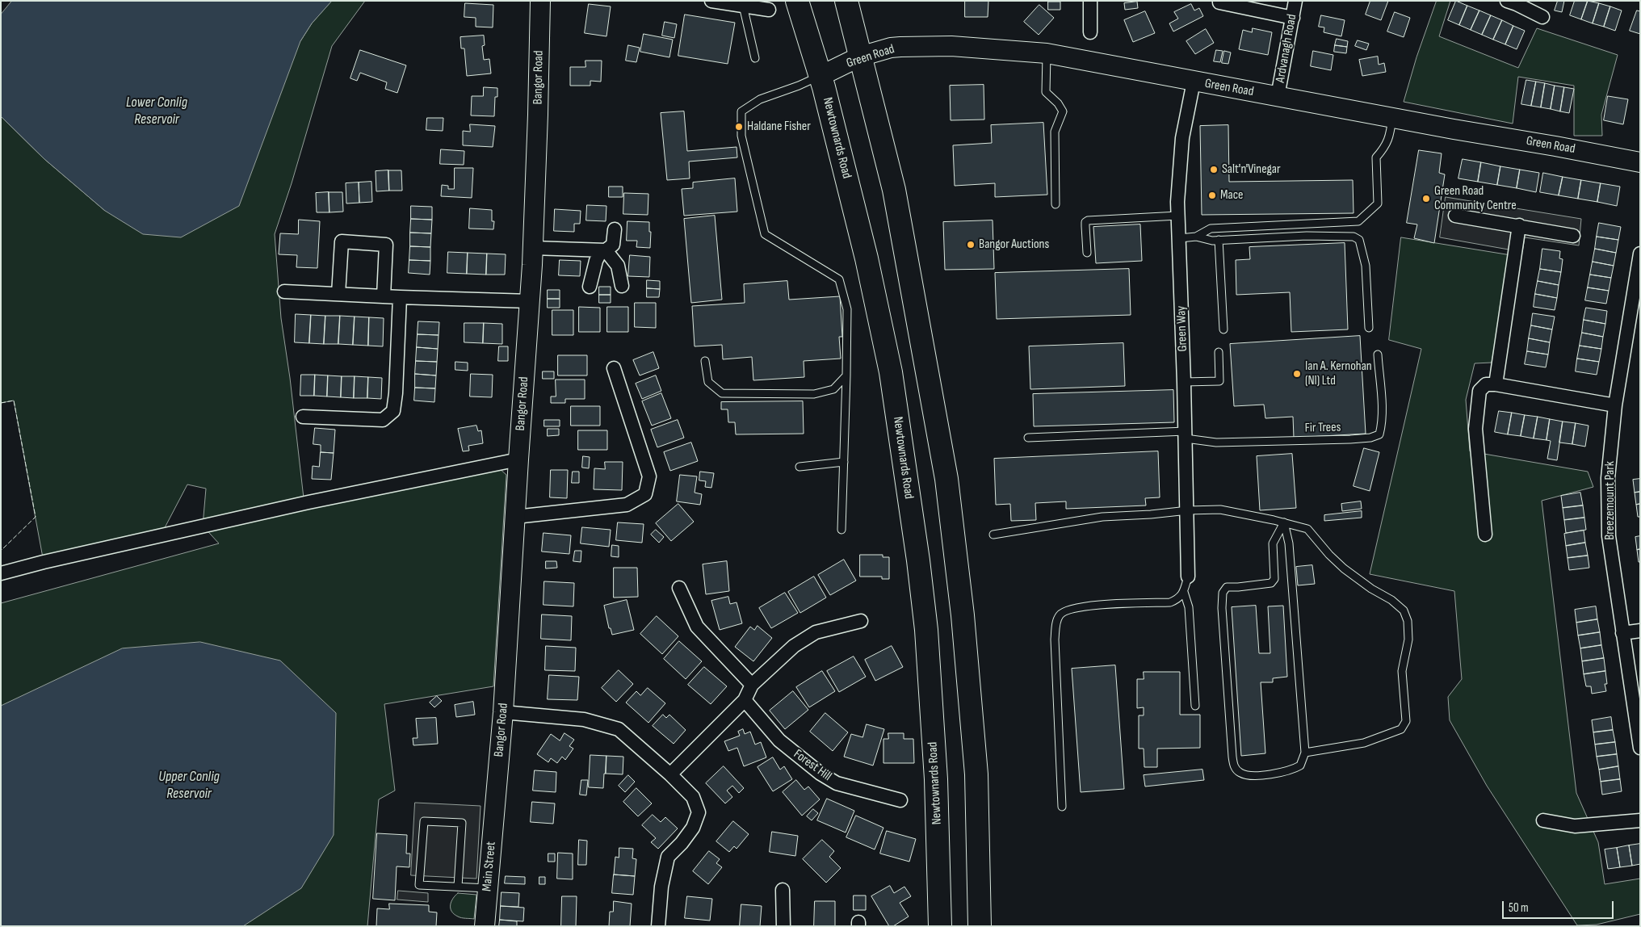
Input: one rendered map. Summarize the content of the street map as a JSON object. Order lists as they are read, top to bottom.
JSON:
{
  "streets": {
    "highway": ["Newtownards Road"],
    "street": [
      "Ardvanagh Road",
      "Green Road",
      "Bangor Road",
      "Green Way",
      "Breezemount Park",
      "Forest Hill",
      "Main Street"
    ],
    "lane": ["Fir Trees"]
  },
  "crossings": [
    ["Ardvanagh Road", "Green Road"],
    ["Green Road", "Newtownards Road"],
    ["Green Road", "Green Way"],
    ["Bangor Road", "Main Street"],
    ["Green Way", "Fir Trees"]
  ],
  "water": ["Lower Conlig Reservoir", "Upper Conlig Reservoir"],
  "places": [
    "Haldane Fisher",
    "Salt'n'Vinegar",
    "Mace",
    "Green Road Community Centre",
    "Bangor Auctions",
    "Ian A. Kernohan (NI) Ltd"
  ],
  "scale_bar": "50 m"
}
